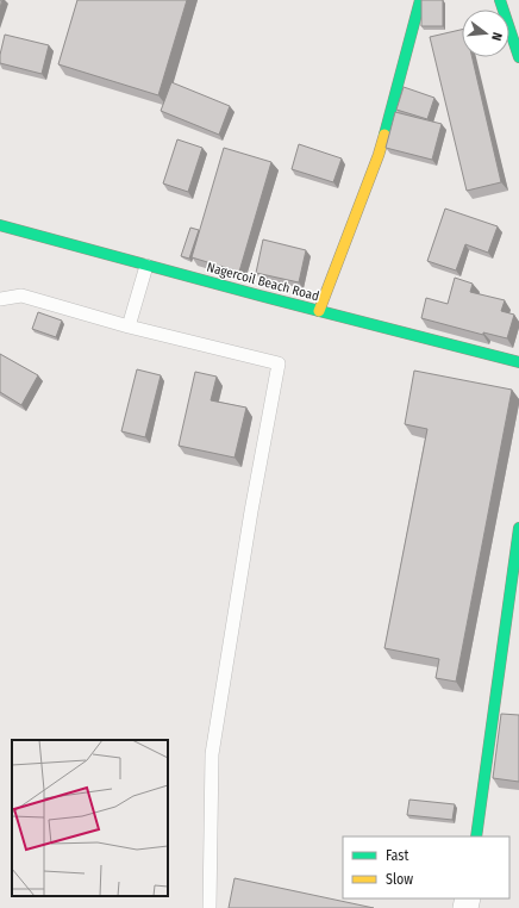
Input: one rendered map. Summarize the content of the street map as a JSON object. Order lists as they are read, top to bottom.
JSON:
{
  "streets": {
    "street": ["Nagercoil Beach Road"]
  },
  "legend": ["Fast", "Slow"],
  "north": "right"
}
